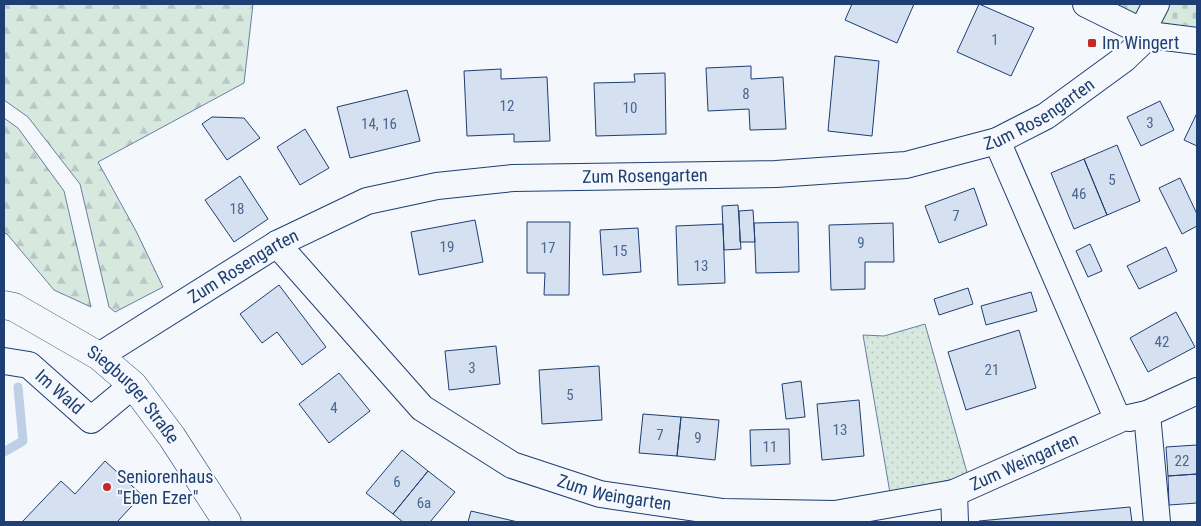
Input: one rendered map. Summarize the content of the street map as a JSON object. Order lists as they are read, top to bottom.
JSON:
{
  "streets": {
    "main road": ["Siegburger Straße"],
    "street": ["Zum Rosengarten", "Im Wald", "Zum Weingarten"]
  },
  "crossings": [
    ["Zum Rosengarten", "Siegburger Straße"],
    ["Zum Rosengarten", "Zum Weingarten"],
    ["Im Wald", "Siegburger Straße"]
  ],
  "places": {
    "transit": ["Im Wingert"],
    "other": ["Seniorenhaus \"Eben Ezer\""]
  },
  "house_numbers": [
    "1",
    "8",
    "12",
    "10",
    "3",
    "14, 16",
    "5",
    "46",
    "18",
    "7",
    "9",
    "19",
    "17",
    "15",
    "13",
    "42",
    "3",
    "21",
    "5",
    "4",
    "13",
    "7",
    "9",
    "11",
    "22",
    "6",
    "6a"
  ]
}
